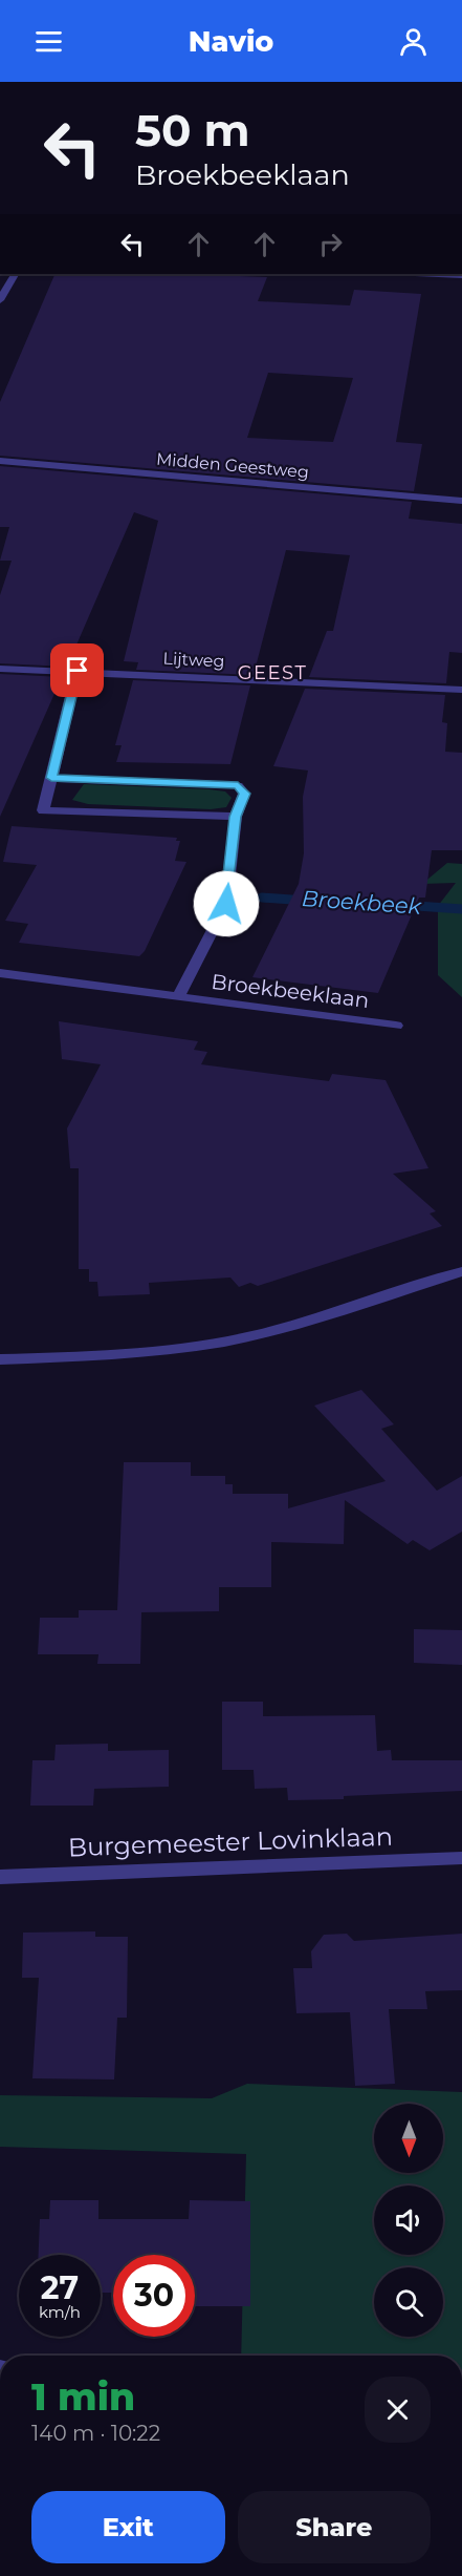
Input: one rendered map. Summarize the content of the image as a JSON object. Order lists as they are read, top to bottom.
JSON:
{
  "streets": {
    "street": [
      "Midden Geestweg",
      "Lijtweg",
      "Broekbeeklaan",
      "Burgemeester Lovinklaan"
    ]
  },
  "districts": ["GEEST"],
  "water": ["Broekbeek"],
  "north": "bottom",
  "page": {
    "header": "Navio",
    "turn": ["50 m", "Broekbeeklaan"],
    "speed": "27 km/h",
    "limit": "30",
    "heading": ["1 min", "140 m · 10:22"],
    "buttons": ["Exit", "Share"]
  }
}
